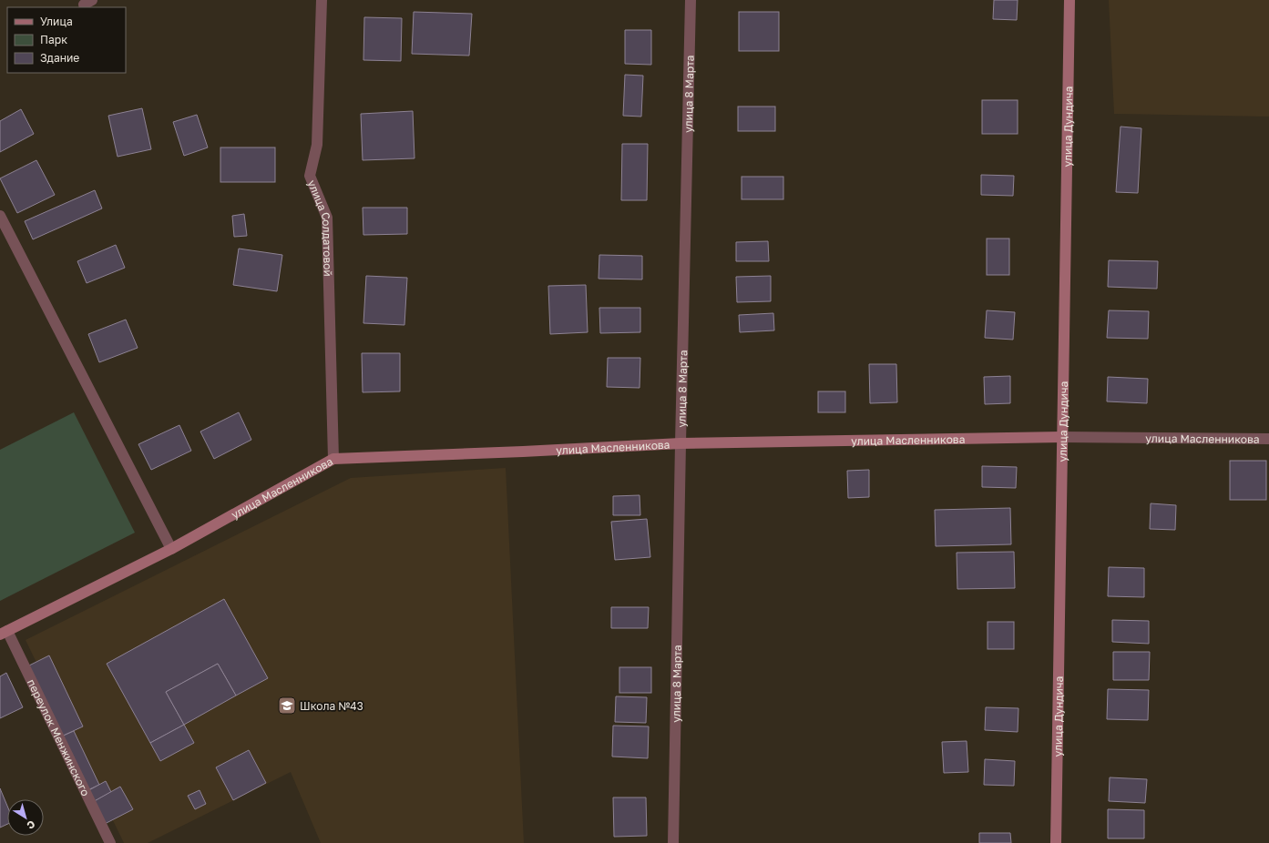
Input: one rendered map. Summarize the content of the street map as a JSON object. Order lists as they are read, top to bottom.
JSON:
{
  "streets": {
    "street": [
      "улица 8 Марта",
      "улица Дундича",
      "улица Солдатовой",
      "улица Масленникова",
      "переулок Менжинского"
    ]
  },
  "crossings": [
    ["улица 8 Марта", "улица Масленникова"],
    ["улица Дундича", "улица Масленникова"],
    ["улица Солдатовой", "улица Масленникова"],
    ["улица Масленникова", "переулок Менжинского"]
  ],
  "places": {
    "school or university": ["Школа №43"]
  },
  "legend": ["Улица", "Парк", "Здание"],
  "north": "bottom right"
}
